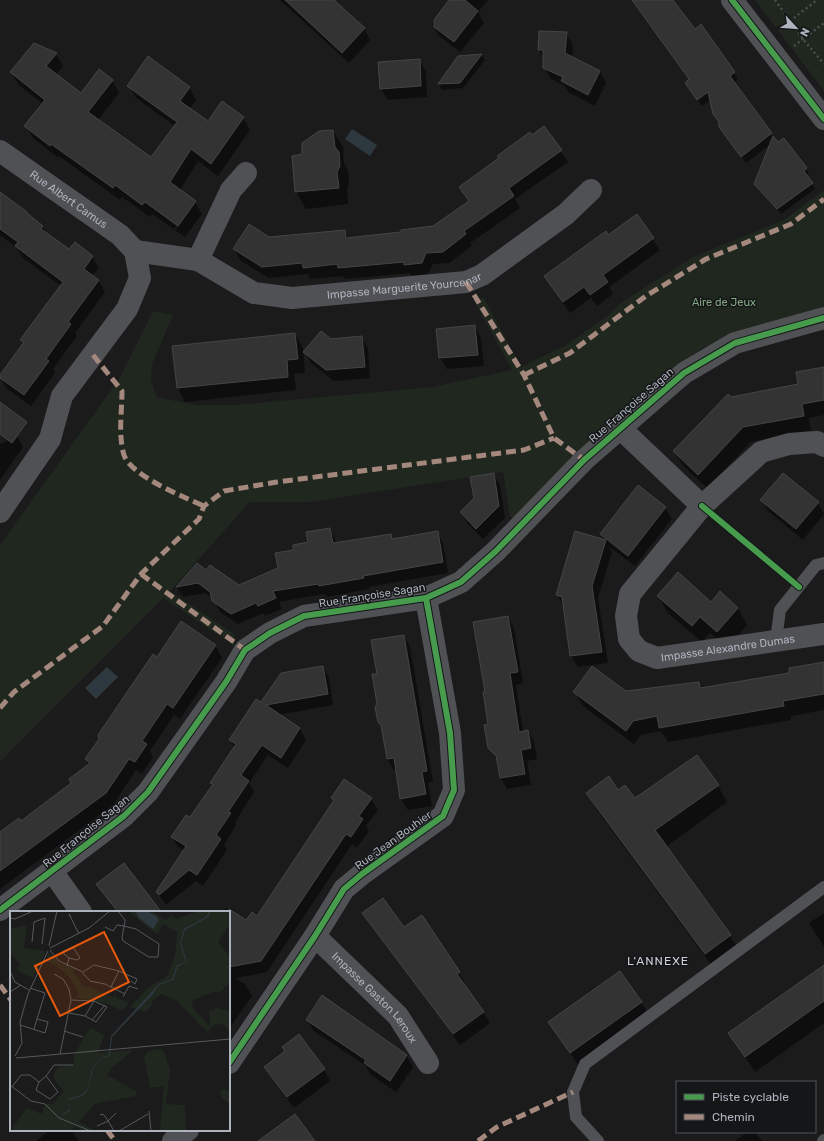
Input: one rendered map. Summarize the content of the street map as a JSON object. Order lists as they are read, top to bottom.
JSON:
{
  "streets": {
    "street": [
      "Rue Albert Camus",
      "Impasse Marguerite Yourcenar",
      "Rue Françoise Sagan",
      "Impasse Alexandre Dumas",
      "Rue Jean Bouhier",
      "Impasse Gaston Leroux"
    ]
  },
  "crossings": [
    ["Rue Albert Camus", "Impasse Marguerite Yourcenar"],
    ["Rue Françoise Sagan", "Rue Jean Bouhier"],
    ["Rue Jean Bouhier", "Impasse Gaston Leroux"]
  ],
  "districts": ["L'ANNEXE"],
  "parks": ["Aire de Jeux"],
  "legend": ["Piste cyclable", "Chemin"],
  "north": "bottom right"
}
